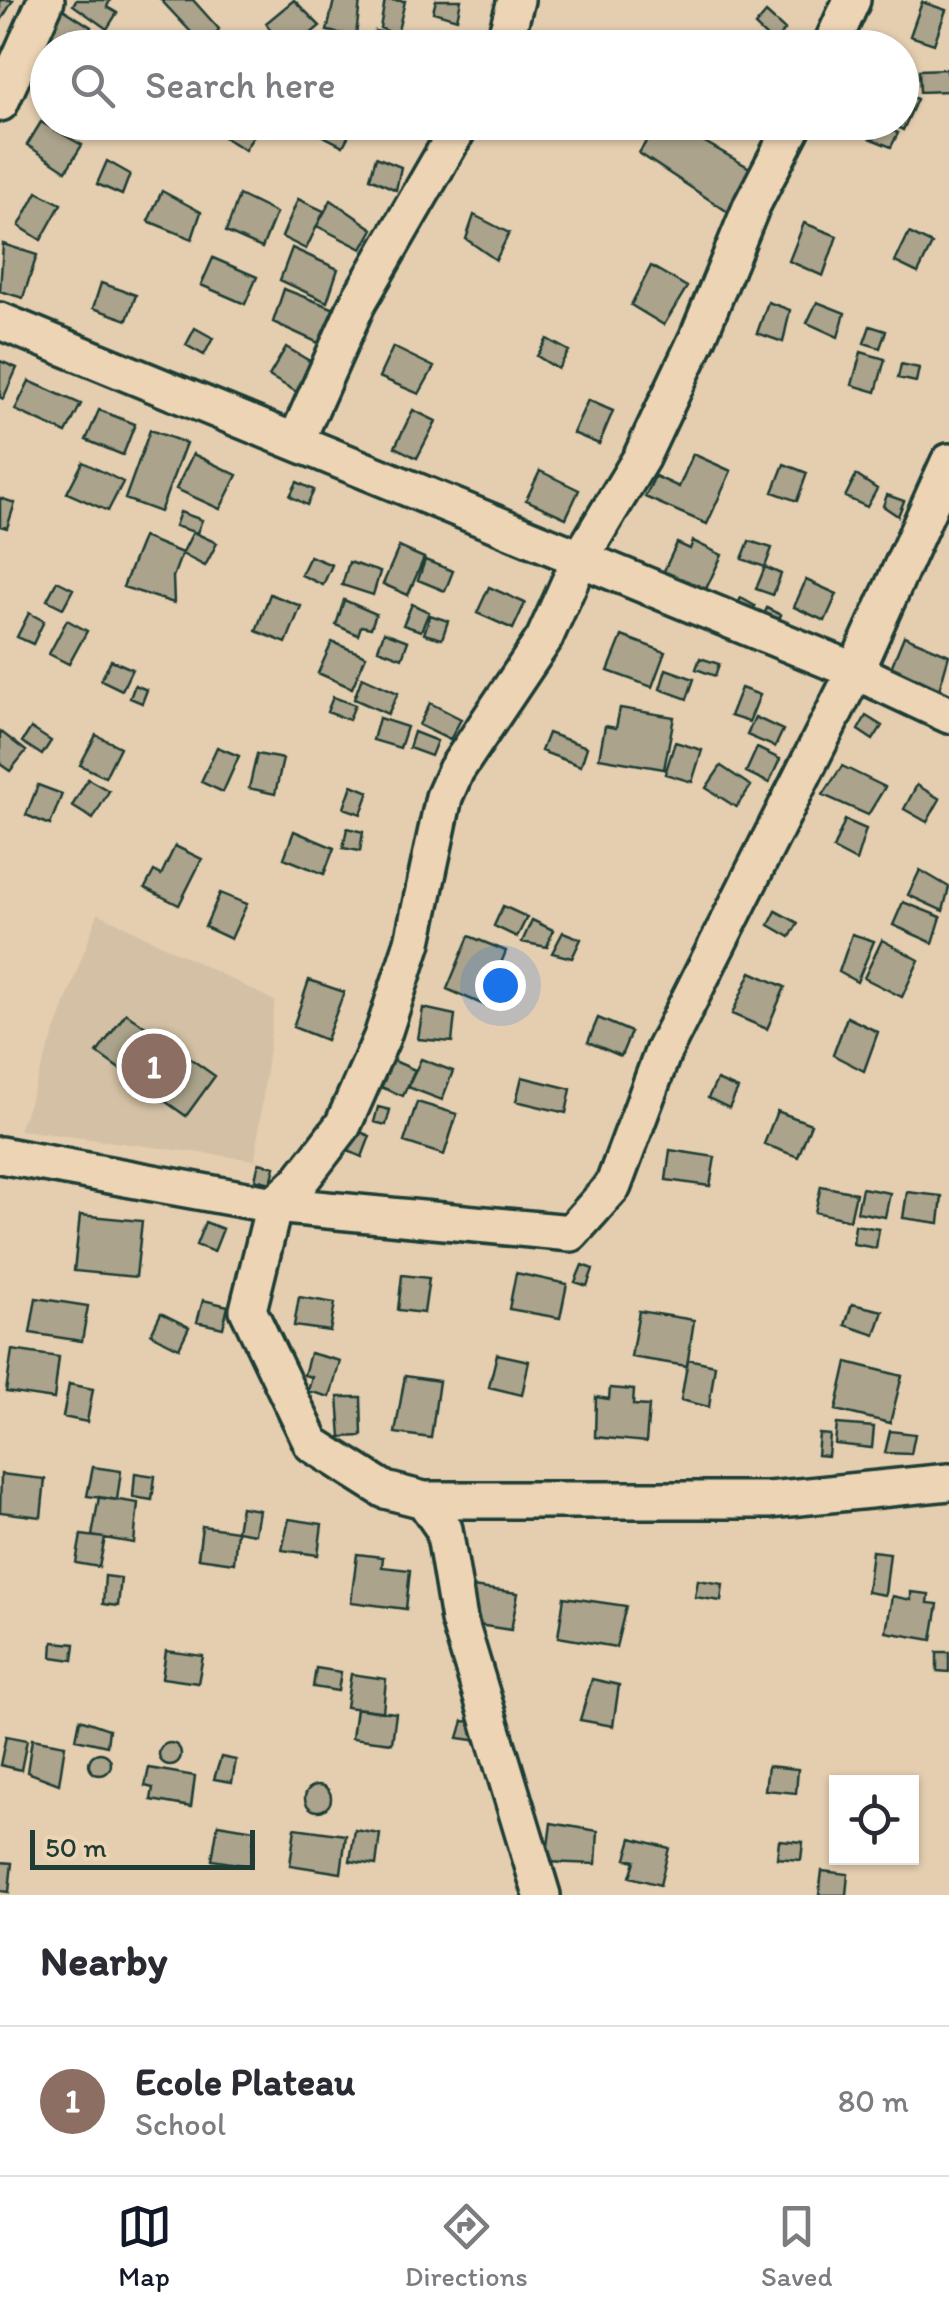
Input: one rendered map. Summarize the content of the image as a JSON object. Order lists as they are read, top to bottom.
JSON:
{
  "scale_bar": "50 m",
  "page": {
    "search": "Search here",
    "pins": "1",
    "scale": "50 m",
    "heading": "Nearby",
    "list": [
      {
        "mark": "1",
        "name": "Ecole Plateau",
        "note": "School",
        "value": "80 m"
      }
    ],
    "nav": ["Map", "Directions", "Saved"]
  }
}
